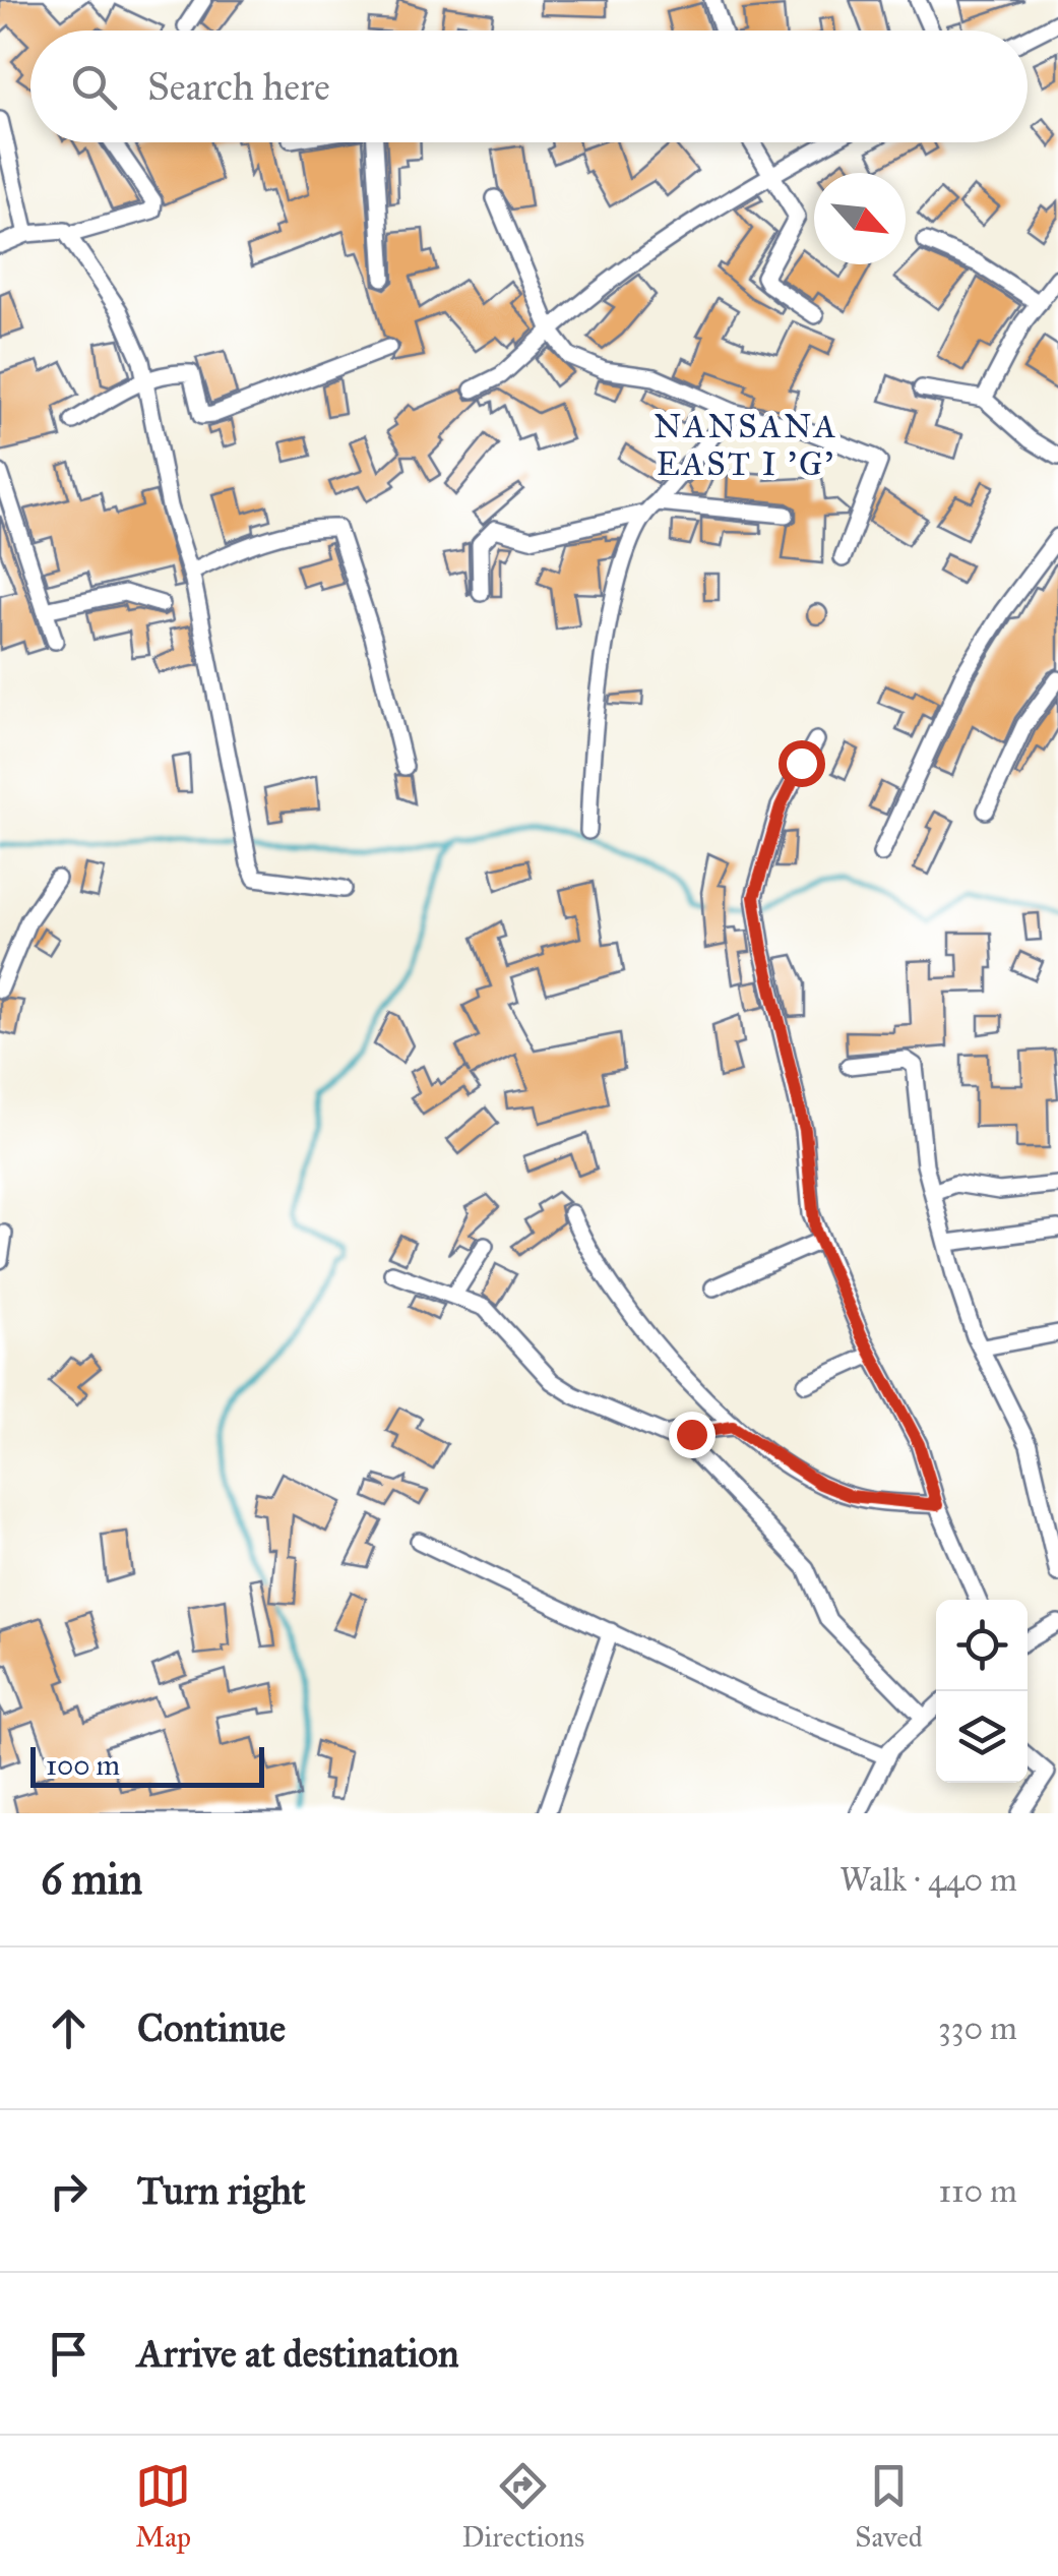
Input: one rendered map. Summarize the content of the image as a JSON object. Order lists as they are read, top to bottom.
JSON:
{
  "districts": ["NANSANA EAST I 'G'"],
  "scale_bar": "100 m",
  "north": "bottom right",
  "page": {
    "search": "Search here",
    "scale": "100 m",
    "heading": ["6 min", "Walk · 440 m"],
    "list": [
      ["Continue", "330 m"],
      ["Turn right", "110 m"],
      "Arrive at destination"
    ],
    "nav": ["Map", "Directions", "Saved"]
  }
}
